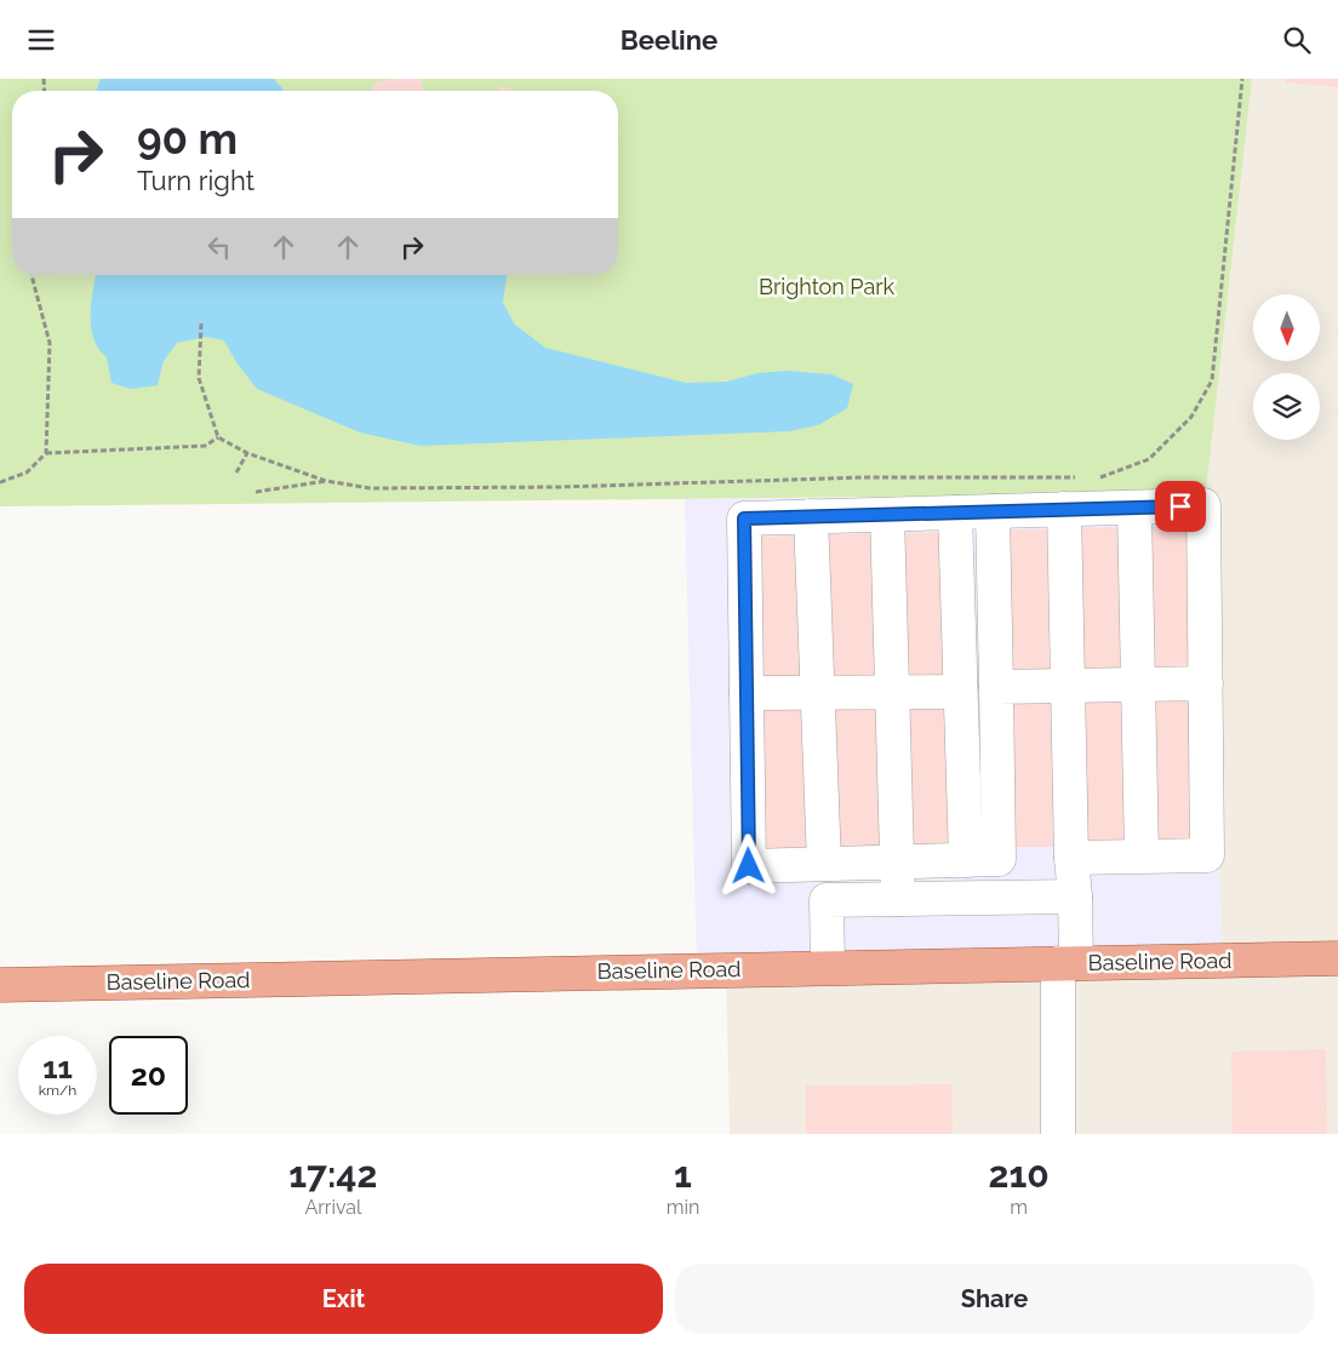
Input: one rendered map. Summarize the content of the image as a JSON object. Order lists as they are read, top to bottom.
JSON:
{
  "streets": {
    "main road": ["Baseline Road"]
  },
  "parks": ["Brighton Park"],
  "north": "bottom",
  "page": {
    "header": "Beeline",
    "turn": ["90 m", "Turn right"],
    "speed": "11 km/h",
    "limit": "20",
    "eta": [
      "17:42",
      "Arrival",
      "1",
      "min",
      "210",
      "m"
    ],
    "buttons": ["Exit", "Share"]
  }
}
